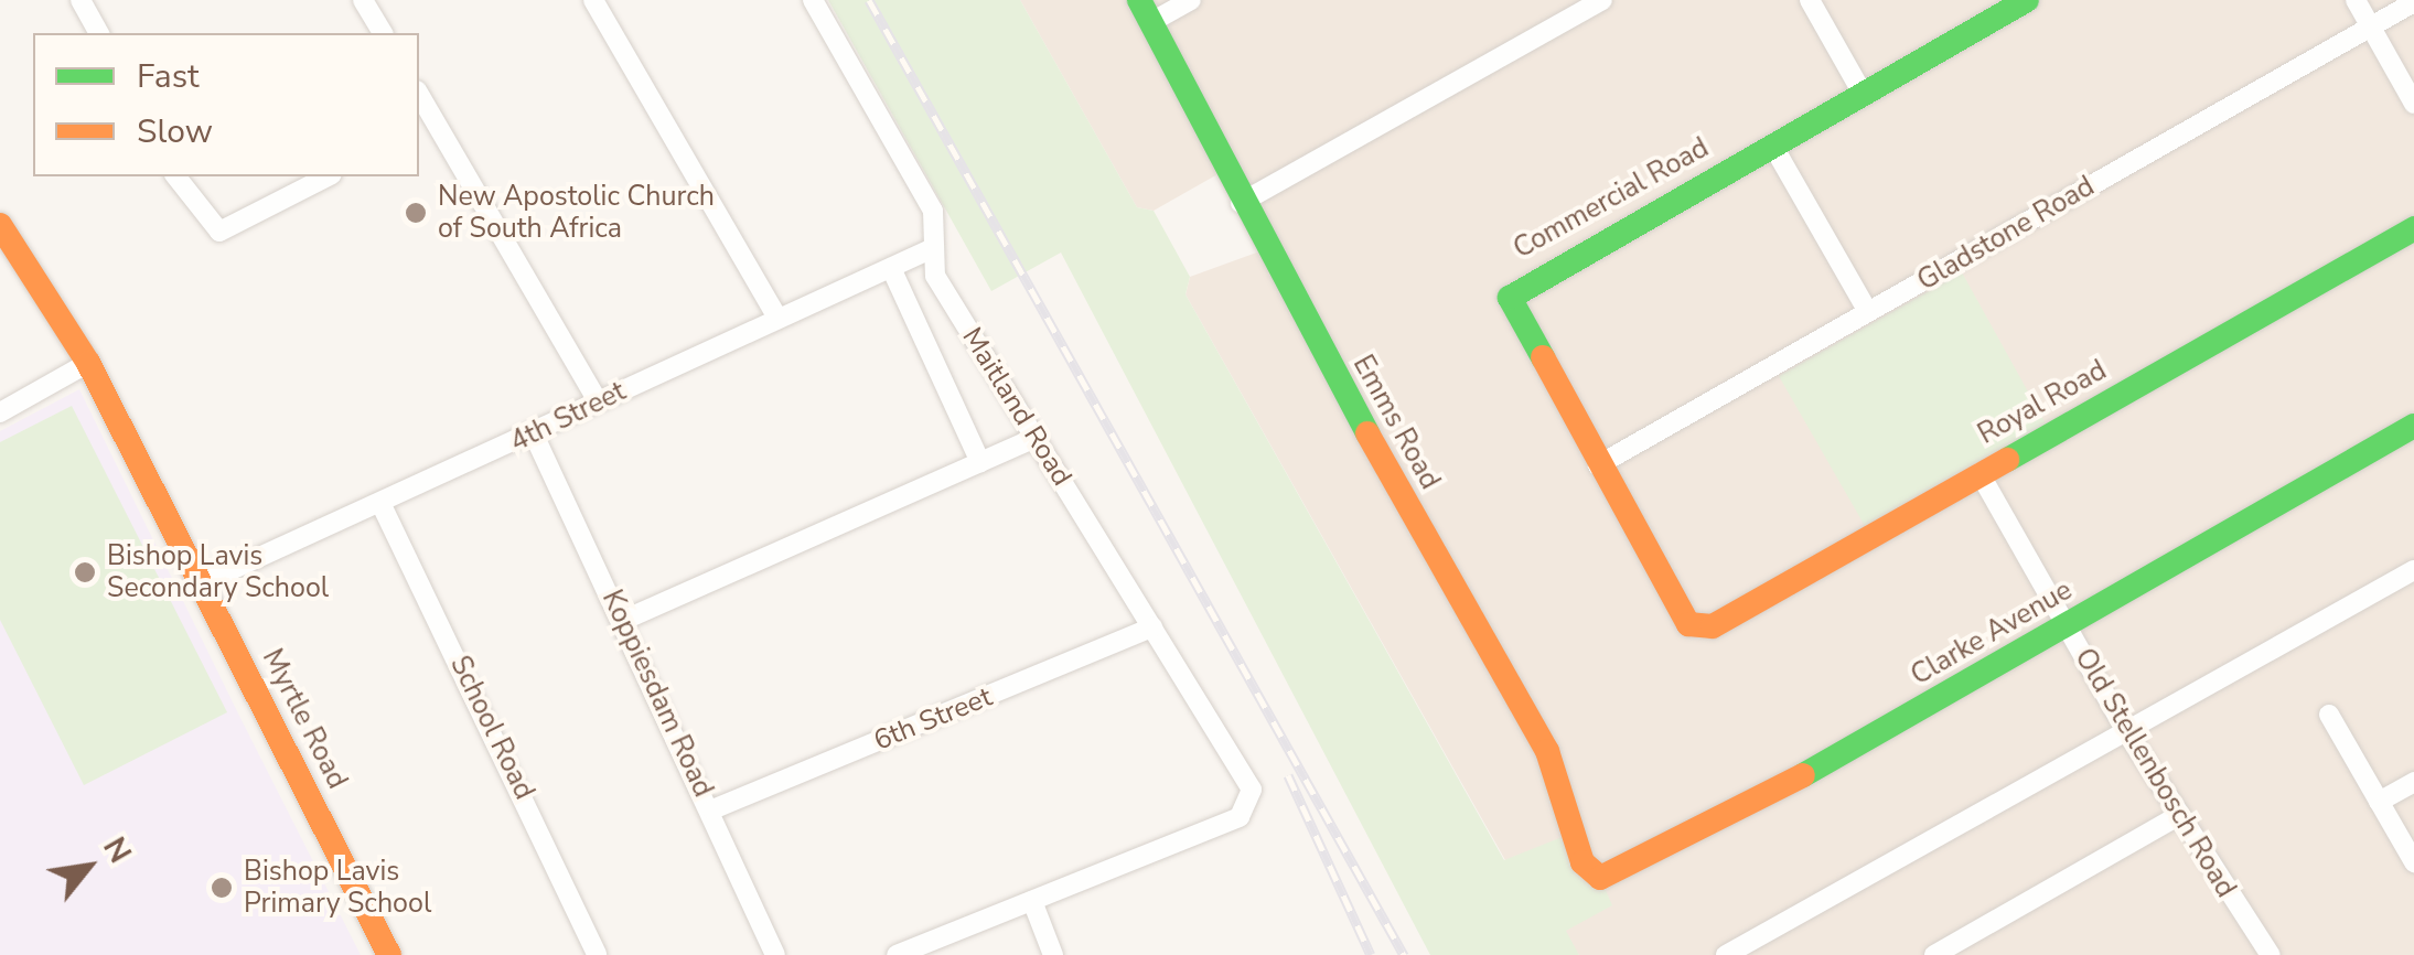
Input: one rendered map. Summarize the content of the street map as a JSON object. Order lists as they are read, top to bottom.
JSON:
{
  "streets": {
    "street": [
      "Commercial Road",
      "Gladstone Road",
      "Royal Road",
      "Maitland Road",
      "4th Street",
      "Emms Road",
      "Clarke Avenue",
      "Koppiesdam Road",
      "Myrtle Road",
      "6th Street",
      "School Road",
      "Old Stellenbosch Road"
    ]
  },
  "crossings": [
    ["Commercial Road", "Gladstone Road"],
    ["Commercial Road", "Royal Road"],
    ["Royal Road", "Old Stellenbosch Road"],
    ["Maitland Road", "4th Street"],
    ["Maitland Road", "6th Street"],
    ["4th Street", "Koppiesdam Road"],
    ["4th Street", "Myrtle Road"],
    ["4th Street", "School Road"],
    ["Emms Road", "Clarke Avenue"],
    ["Clarke Avenue", "Old Stellenbosch Road"],
    ["Koppiesdam Road", "6th Street"]
  ],
  "places": ["New Apostolic Church of South Africa", "Bishop Lavis Secondary School", "Bishop Lavis Primary School"],
  "legend": ["Fast", "Slow"],
  "north": "top right"
}
